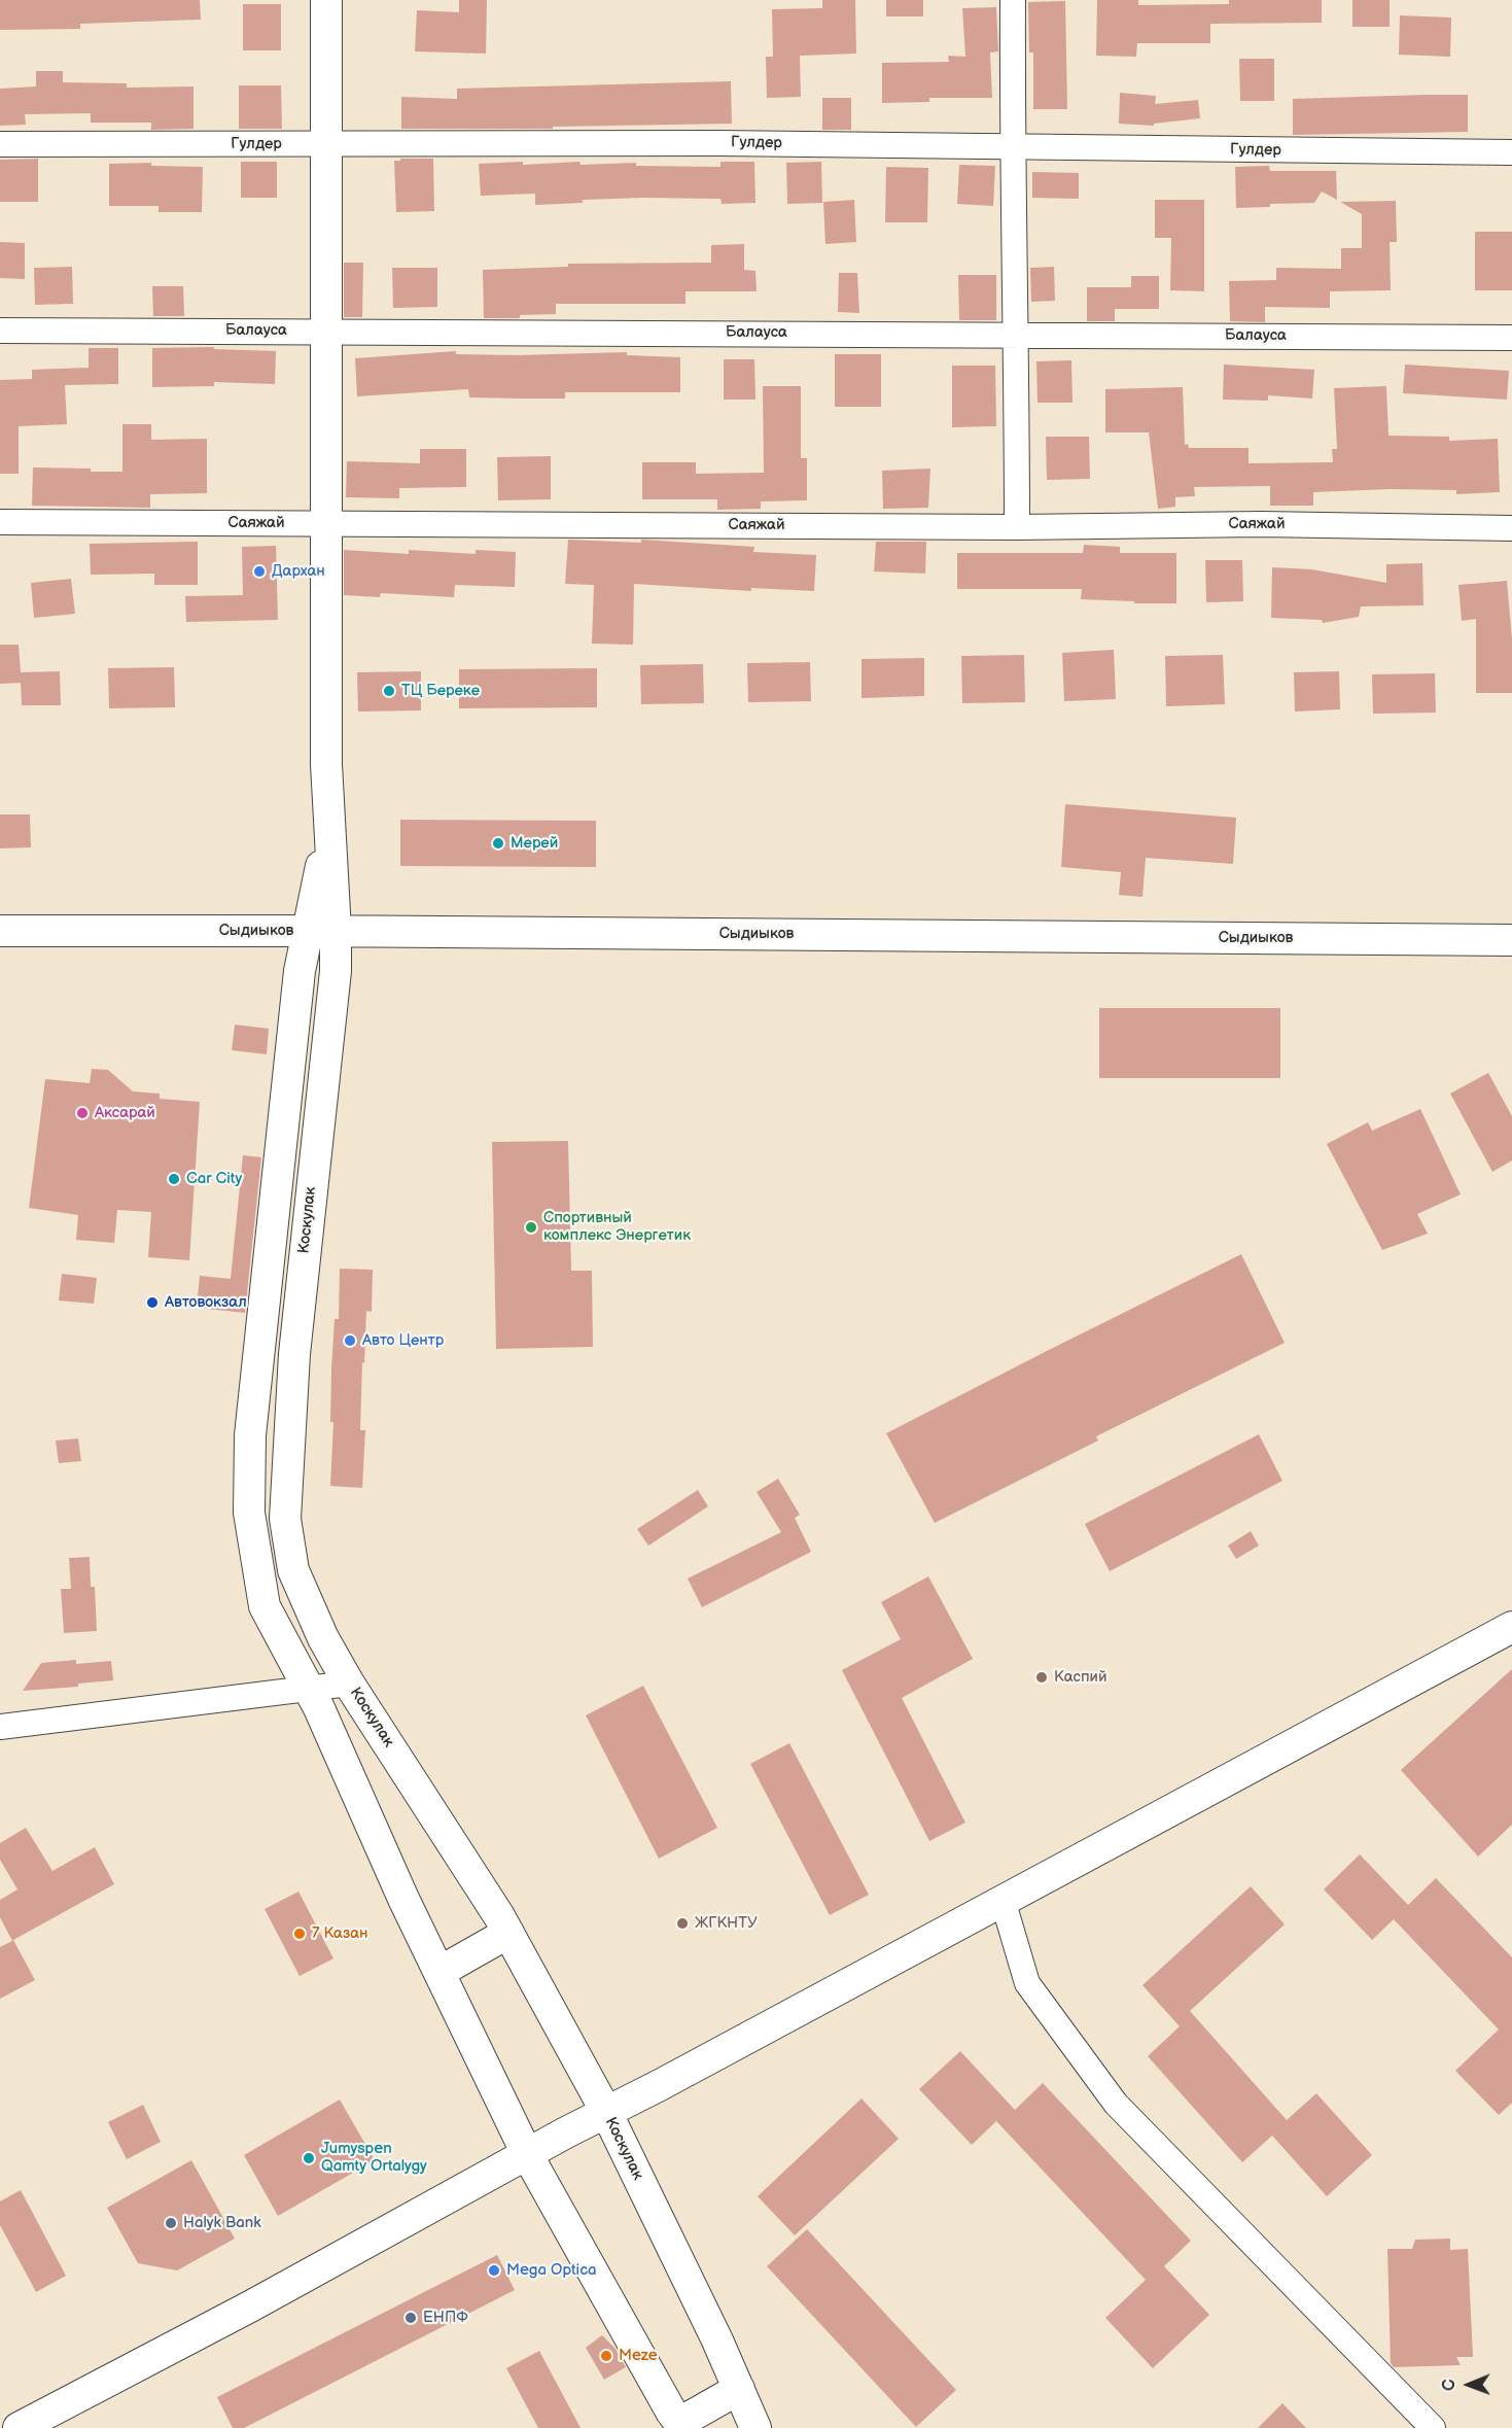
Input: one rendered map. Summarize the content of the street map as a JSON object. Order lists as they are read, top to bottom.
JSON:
{
  "streets": {
    "street": [
      "Гулдер",
      "Балауса",
      "Саяжай",
      "Сыдиыков",
      "Коскулак"
    ]
  },
  "crossings": [
    ["Сыдиыков", "Коскулак"]
  ],
  "places": [
    "Дархан",
    "ТЦ Береке",
    "Мерей",
    "Аксарай",
    "Car City",
    "Спортивный комплекс Энергетик",
    "Автовокзал",
    "Авто Центр",
    "Каспий",
    "ЖГКНТУ",
    "7 Казан",
    "Jumyspen Qamty Ortalygy",
    "Halyk Bank",
    "Mega Optica",
    "ЕНПФ",
    "Meze"
  ],
  "north": "left"
}
